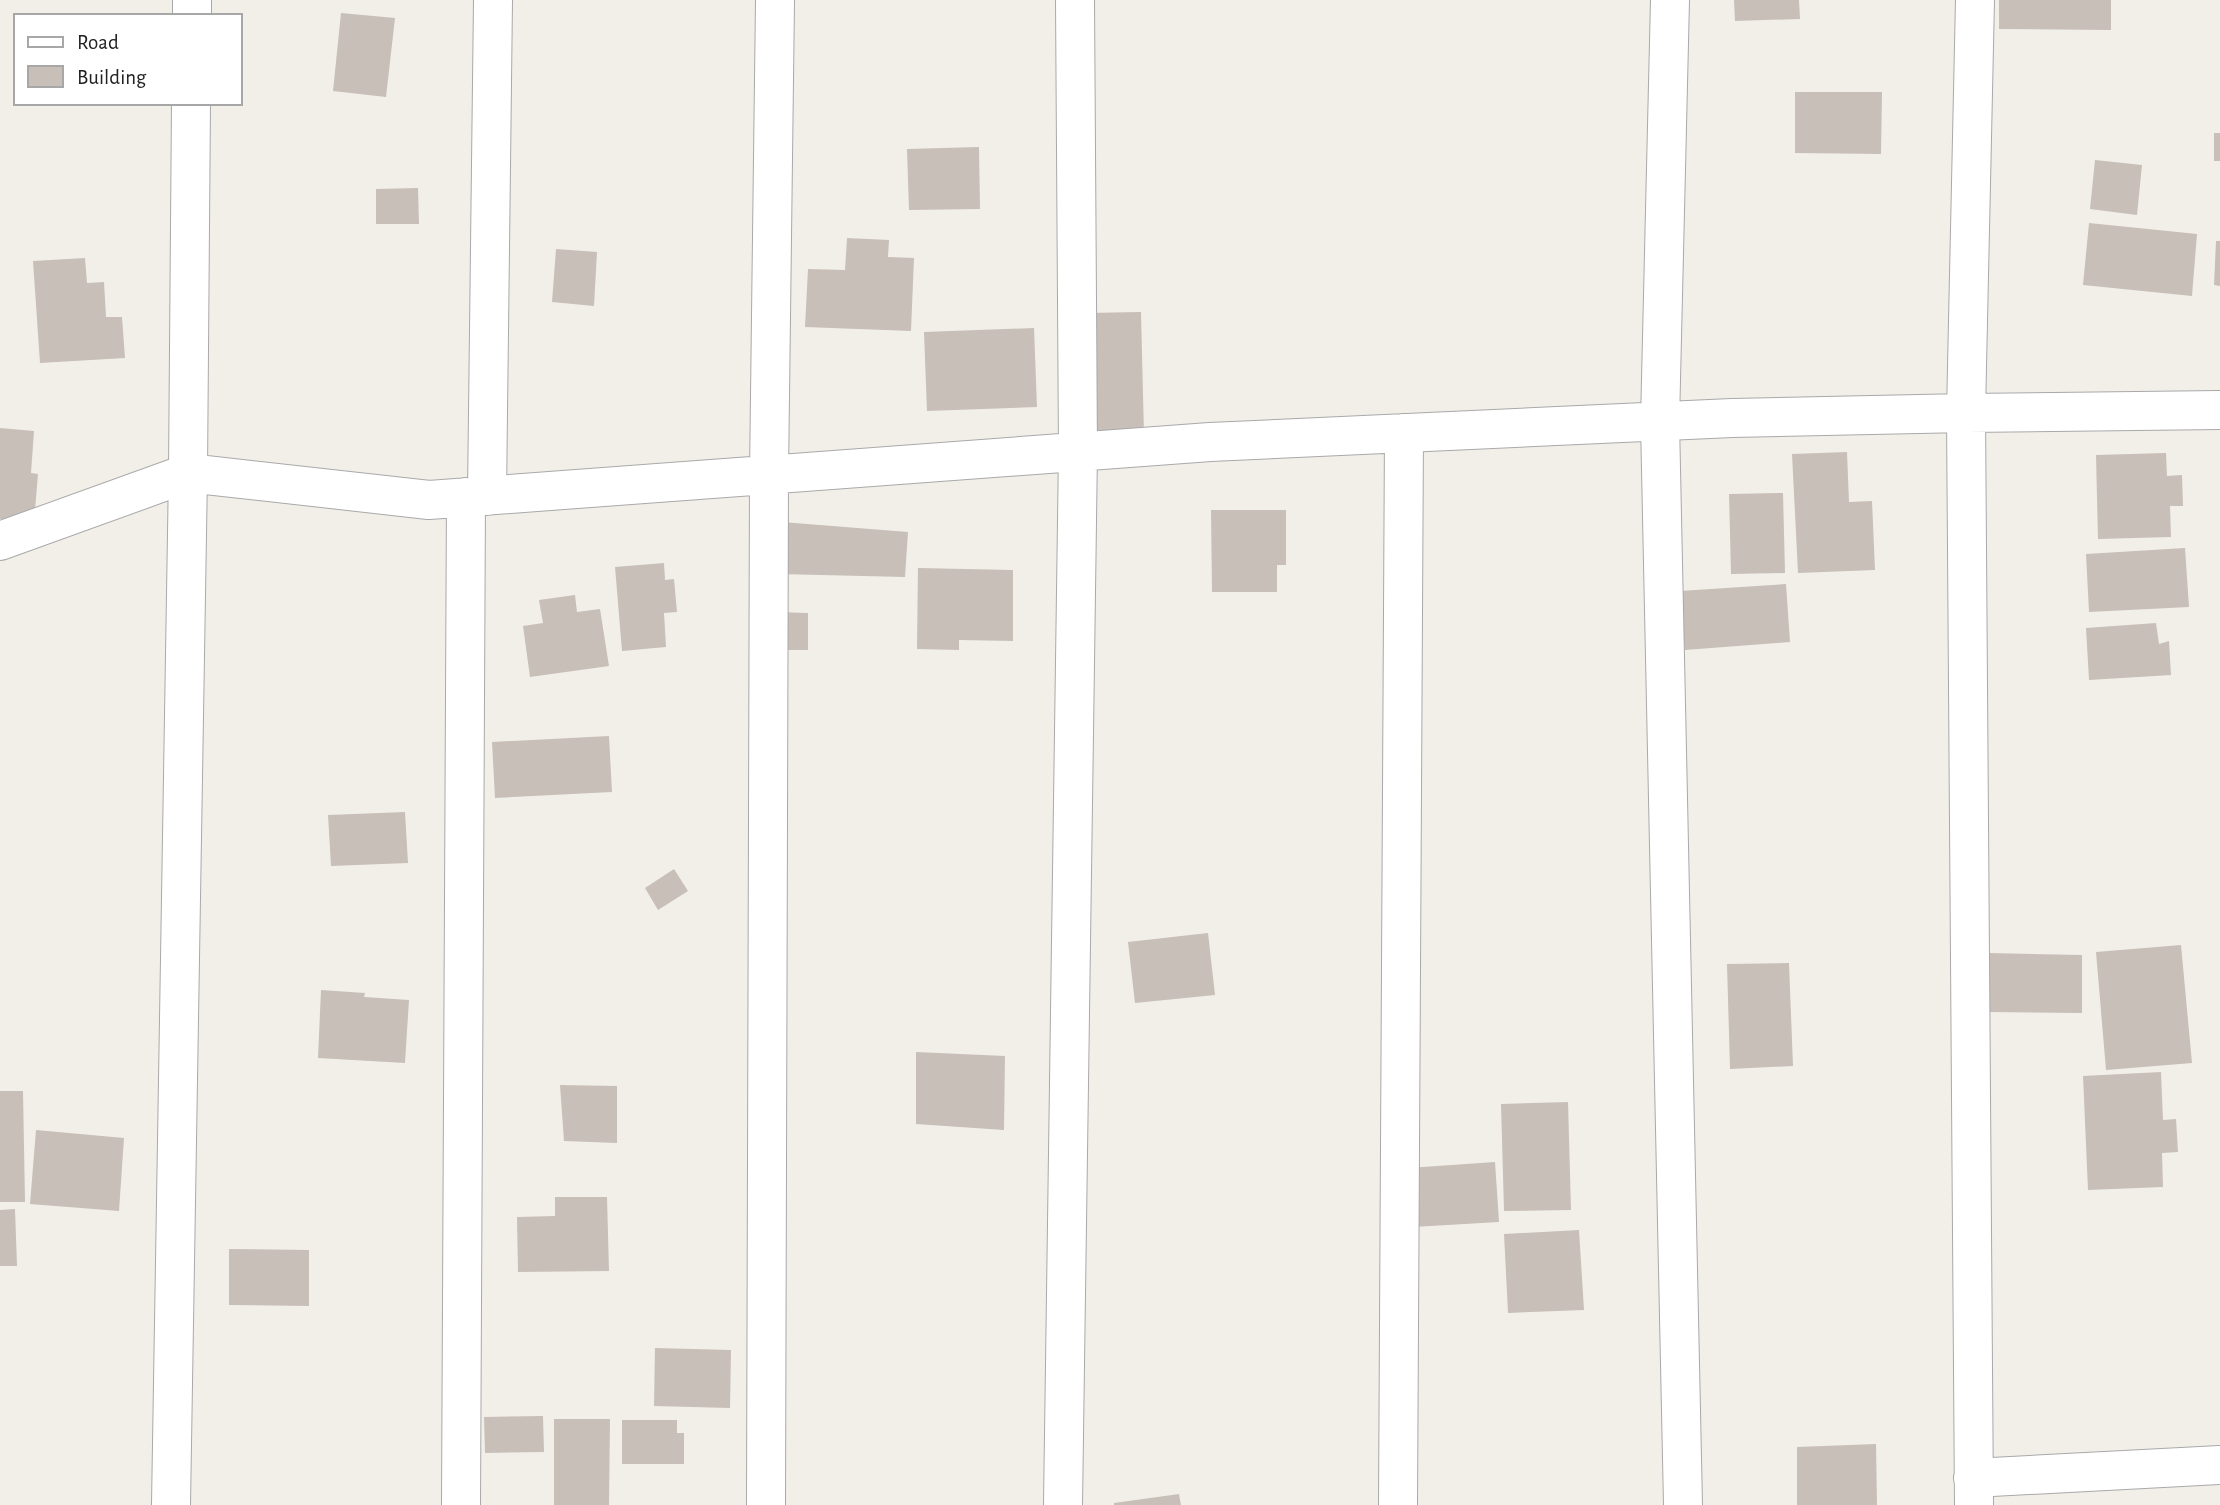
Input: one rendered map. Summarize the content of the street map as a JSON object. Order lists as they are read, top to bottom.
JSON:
{
  "legend": ["Road", "Building"]
}
